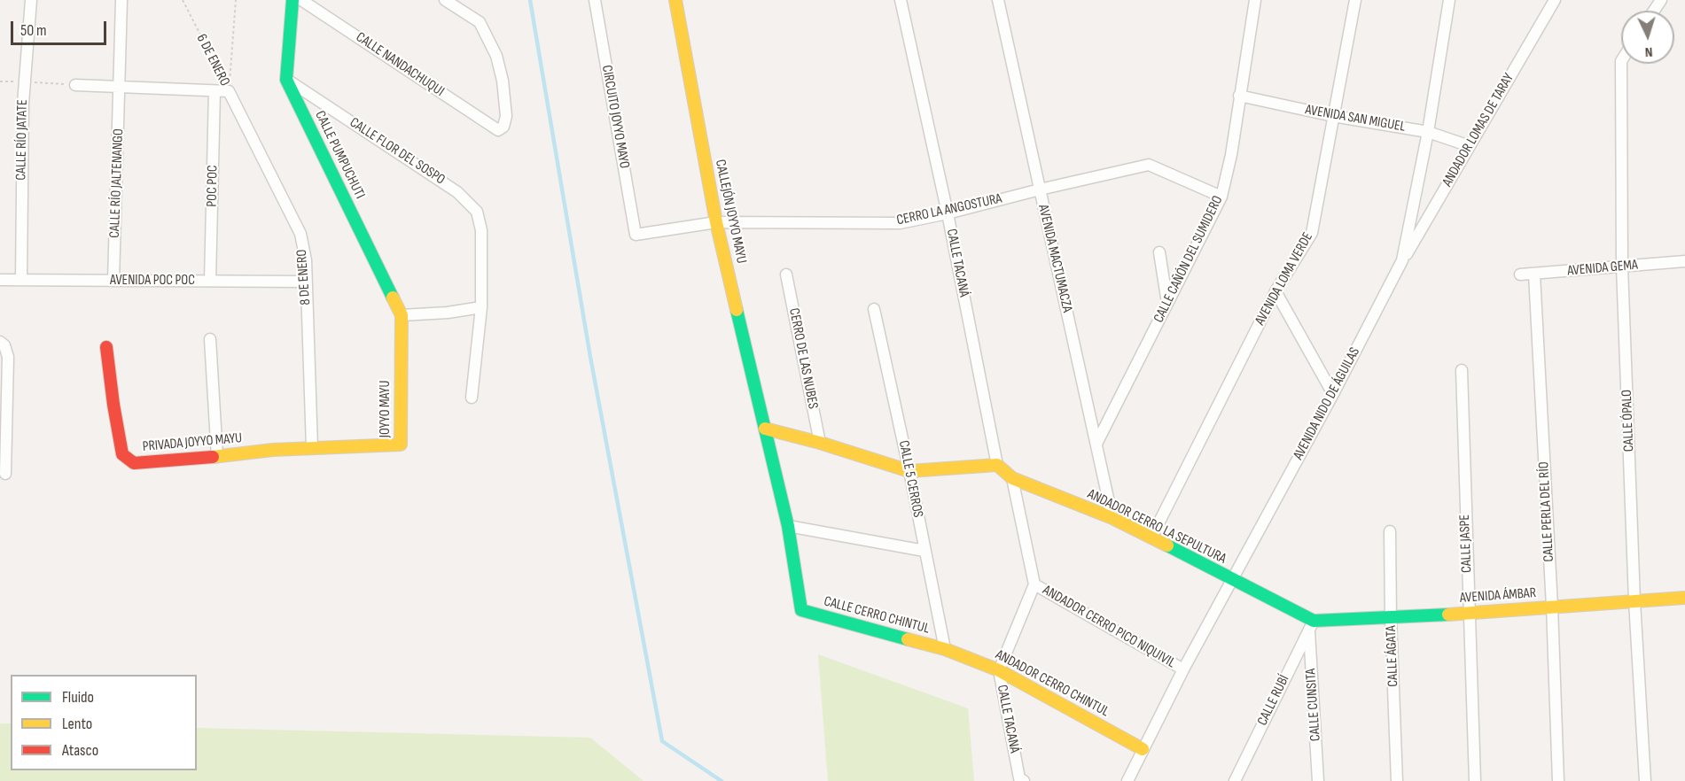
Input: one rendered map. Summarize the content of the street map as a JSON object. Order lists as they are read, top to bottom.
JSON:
{
  "streets": {
    "street": [
      "CALLE NANDACHUQUI",
      "CIRCUITO JOYYO MAYO",
      "AVENIDA SAN MIGUEL",
      "ANDADOR LOMAS DE TARAY",
      "CALLE RÍO JATATE",
      "CALLE FLOR DEL SOSPO",
      "CALLE PUMPUCHUTI",
      "CALLE RÍO JALTENANGO",
      "POC POC",
      "CERRO LA ANGOSTURA",
      "CALLEJÓN JOYYO MAYU",
      "AVENIDA MACTUMACZA",
      "CALLE CAÑÓN DEL SUMIDERO",
      "CALLE TACANÁ",
      "AVENIDA GEMA",
      "8 DE ENERO",
      "AVENIDA LOMA VERDE",
      "AVENIDA POC POC",
      "CERRO DE LAS NUBES",
      "AVENIDA NIDO DE ÁGUILAS",
      "JOYYO MAYU",
      "CALLE ÓPALO",
      "PRIVADA JOYYO MAYU",
      "CALLE 5 CERROS",
      "CALLE PERLA DEL RÍO",
      "ANDADOR CERRO LA SEPULTURA",
      "CALLE JASPE",
      "AVENIDA ÁMBAR",
      "CALLE CERRO CHINTUL",
      "ANDADOR CERRO PICO NIQUIVIL",
      "CALLE ÁGATA",
      "ANDADOR CERRO CHINTUL",
      "CALLE RUBÍ",
      "CALLE CUNSITA"
    ],
    "path": ["6 DE ENERO"]
  },
  "crossings": [
    ["6 DE ENERO", "8 DE ENERO"],
    ["CIRCUITO JOYYO MAYO", "CERRO LA ANGOSTURA"],
    ["AVENIDA SAN MIGUEL", "ANDADOR LOMAS DE TARAY"],
    ["AVENIDA SAN MIGUEL", "CALLE CAÑÓN DEL SUMIDERO"],
    ["AVENIDA SAN MIGUEL", "AVENIDA LOMA VERDE"],
    ["AVENIDA SAN MIGUEL", "AVENIDA NIDO DE ÁGUILAS"],
    ["ANDADOR LOMAS DE TARAY", "AVENIDA NIDO DE ÁGUILAS"],
    ["CALLE RÍO JATATE", "AVENIDA POC POC"],
    ["CALLE FLOR DEL SOSPO", "CALLE PUMPUCHUTI"],
    ["CALLE PUMPUCHUTI", "JOYYO MAYU"],
    ["CALLE RÍO JALTENANGO", "AVENIDA POC POC"],
    ["POC POC", "AVENIDA POC POC"],
    ["CERRO LA ANGOSTURA", "CALLEJÓN JOYYO MAYU"],
    ["CERRO LA ANGOSTURA", "AVENIDA MACTUMACZA"],
    ["CERRO LA ANGOSTURA", "CALLE CAÑÓN DEL SUMIDERO"],
    ["CERRO LA ANGOSTURA", "CALLE TACANÁ"],
    ["AVENIDA MACTUMACZA", "CALLE CAÑÓN DEL SUMIDERO"],
    ["AVENIDA MACTUMACZA", "ANDADOR CERRO LA SEPULTURA"],
    ["CALLE TACANÁ", "ANDADOR CERRO LA SEPULTURA"],
    ["CALLE TACANÁ", "ANDADOR CERRO PICO NIQUIVIL"],
    ["CALLE TACANÁ", "ANDADOR CERRO CHINTUL"],
    ["AVENIDA GEMA", "CALLE ÓPALO"],
    ["AVENIDA GEMA", "CALLE PERLA DEL RÍO"],
    ["8 DE ENERO", "AVENIDA POC POC"],
    ["8 DE ENERO", "JOYYO MAYU"],
    ["8 DE ENERO", "PRIVADA JOYYO MAYU"],
    ["AVENIDA LOMA VERDE", "ANDADOR CERRO LA SEPULTURA"],
    ["AVENIDA NIDO DE ÁGUILAS", "ANDADOR CERRO LA SEPULTURA"],
    ["AVENIDA NIDO DE ÁGUILAS", "ANDADOR CERRO PICO NIQUIVIL"],
    ["AVENIDA NIDO DE ÁGUILAS", "ANDADOR CERRO CHINTUL"],
    ["JOYYO MAYU", "PRIVADA JOYYO MAYU"],
    ["CALLE ÓPALO", "AVENIDA ÁMBAR"],
    ["CALLE 5 CERROS", "CALLE CERRO CHINTUL"],
    ["CALLE 5 CERROS", "ANDADOR CERRO CHINTUL"],
    ["CALLE PERLA DEL RÍO", "AVENIDA ÁMBAR"],
    ["ANDADOR CERRO LA SEPULTURA", "AVENIDA ÁMBAR"],
    ["ANDADOR CERRO LA SEPULTURA", "CALLE RUBÍ"],
    ["ANDADOR CERRO LA SEPULTURA", "CALLE CUNSITA"],
    ["CALLE JASPE", "AVENIDA ÁMBAR"],
    ["AVENIDA ÁMBAR", "CALLE ÁGATA"],
    ["AVENIDA ÁMBAR", "CALLE RUBÍ"],
    ["AVENIDA ÁMBAR", "CALLE CUNSITA"],
    ["CALLE CERRO CHINTUL", "ANDADOR CERRO CHINTUL"],
    ["CALLE RUBÍ", "CALLE CUNSITA"]
  ],
  "legend": ["Fluido", "Lento", "Atasco"],
  "scale_bar": "50 m",
  "north": "bottom"
}
